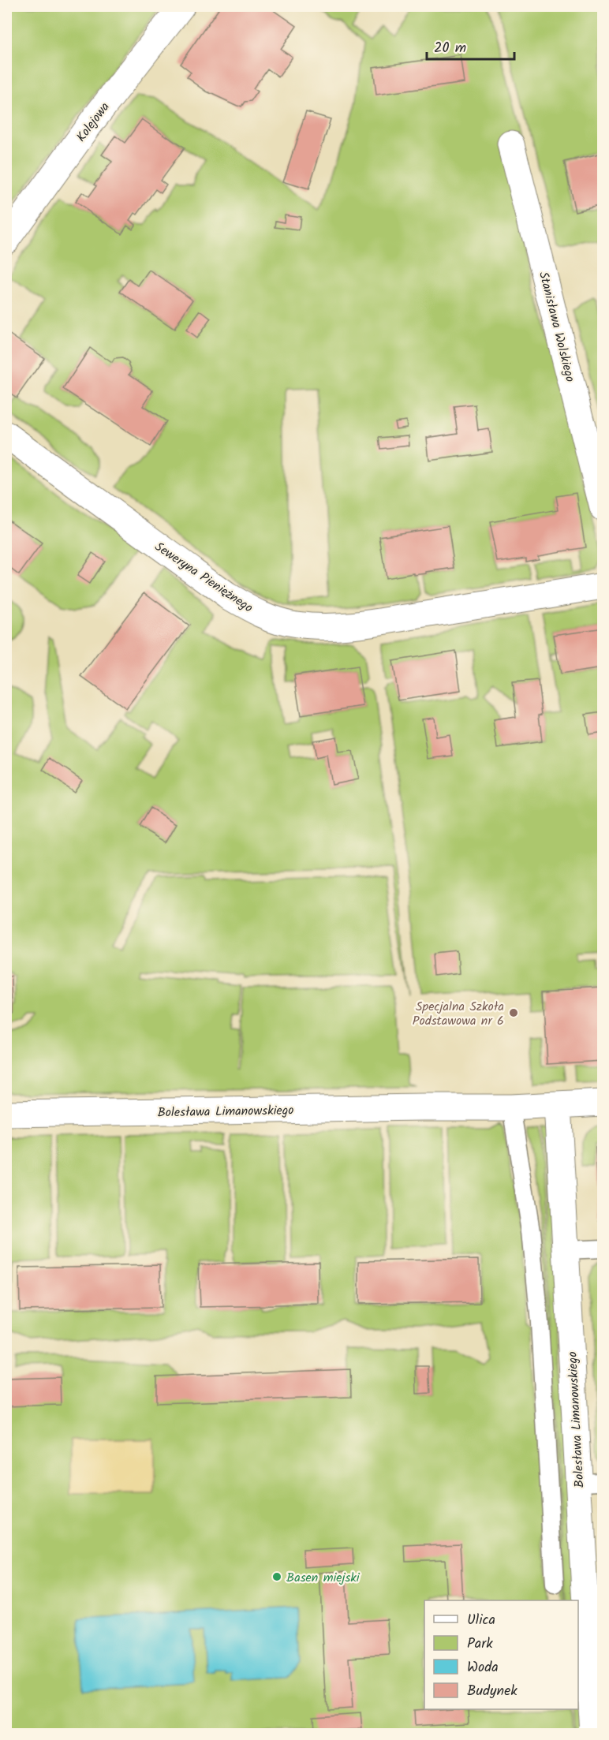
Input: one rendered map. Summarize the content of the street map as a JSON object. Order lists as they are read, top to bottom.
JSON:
{
  "streets": {
    "street": [
      "Kolejowa",
      "Stanisława Wolskiego",
      "Seweryna Pieniężnego",
      "Bolesława Limanowskiego"
    ]
  },
  "places": ["Specjalna Szkoła Podstawowa nr 6", "Basen miejski"],
  "legend": [
    "Ulica",
    "Park",
    "Woda",
    "Budynek"
  ],
  "scale_bar": "20 m"
}
